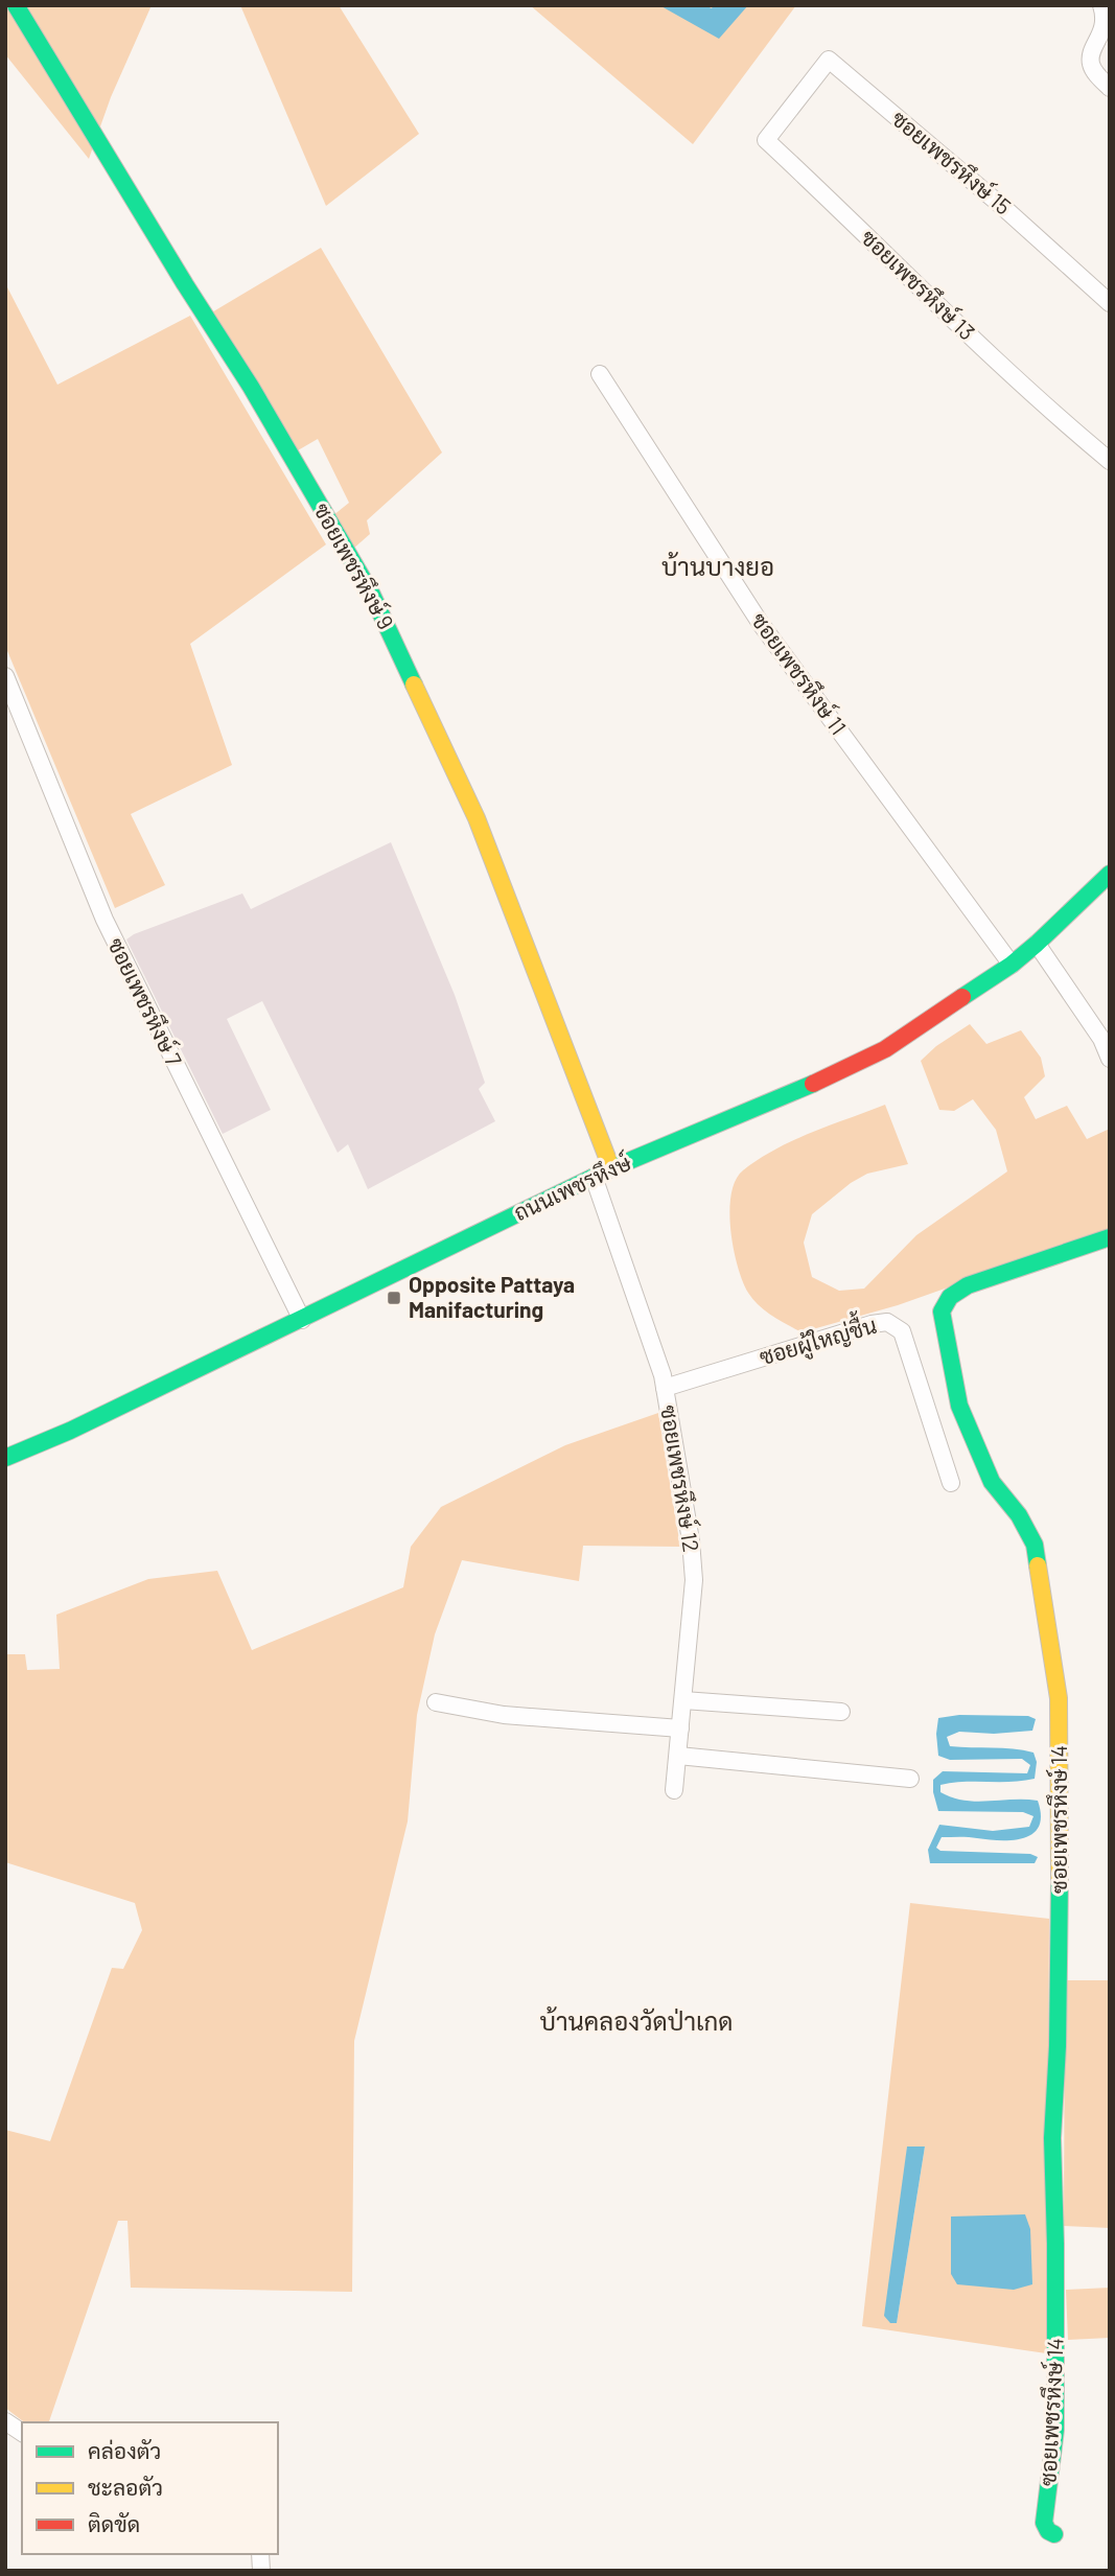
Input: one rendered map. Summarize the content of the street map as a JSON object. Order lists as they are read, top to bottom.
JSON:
{
  "streets": {
    "street": [
      "ซอยเพชรหึงษ์ 15",
      "ซอยเพชรหึงษ์ 13",
      "ซอยเพชรหึงษ์ 9",
      "ซอยเพชรหึงษ์ 11",
      "ซอยเพชรหึงษ์ 7",
      "ถนนเพชรหึงษ์",
      "ซอยผู้ใหญ่ชื้น",
      "ซอยเพชรหึงษ์ 12",
      "ซอยเพชรหึงษ์ 14"
    ]
  },
  "crossings": [
    ["ซอยเพชรหึงษ์ 15", "ซอยเพชรหึงษ์ 13"],
    ["ซอยเพชรหึงษ์ 9", "ถนนเพชรหึงษ์"],
    ["ซอยเพชรหึงษ์ 11", "ถนนเพชรหึงษ์"],
    ["ซอยเพชรหึงษ์ 7", "ถนนเพชรหึงษ์"],
    ["ถนนเพชรหึงษ์", "ซอยเพชรหึงษ์ 12"],
    ["ซอยผู้ใหญ่ชื้น", "ซอยเพชรหึงษ์ 12"]
  ],
  "districts": ["บ้านบางยอ", "บ้านคลองวัดป่าเกด"],
  "places": {
    "transit": ["Opposite Pattaya Manifacturing"]
  },
  "legend": ["คล่องตัว", "ชะลอตัว", "ติดขัด"]
}
